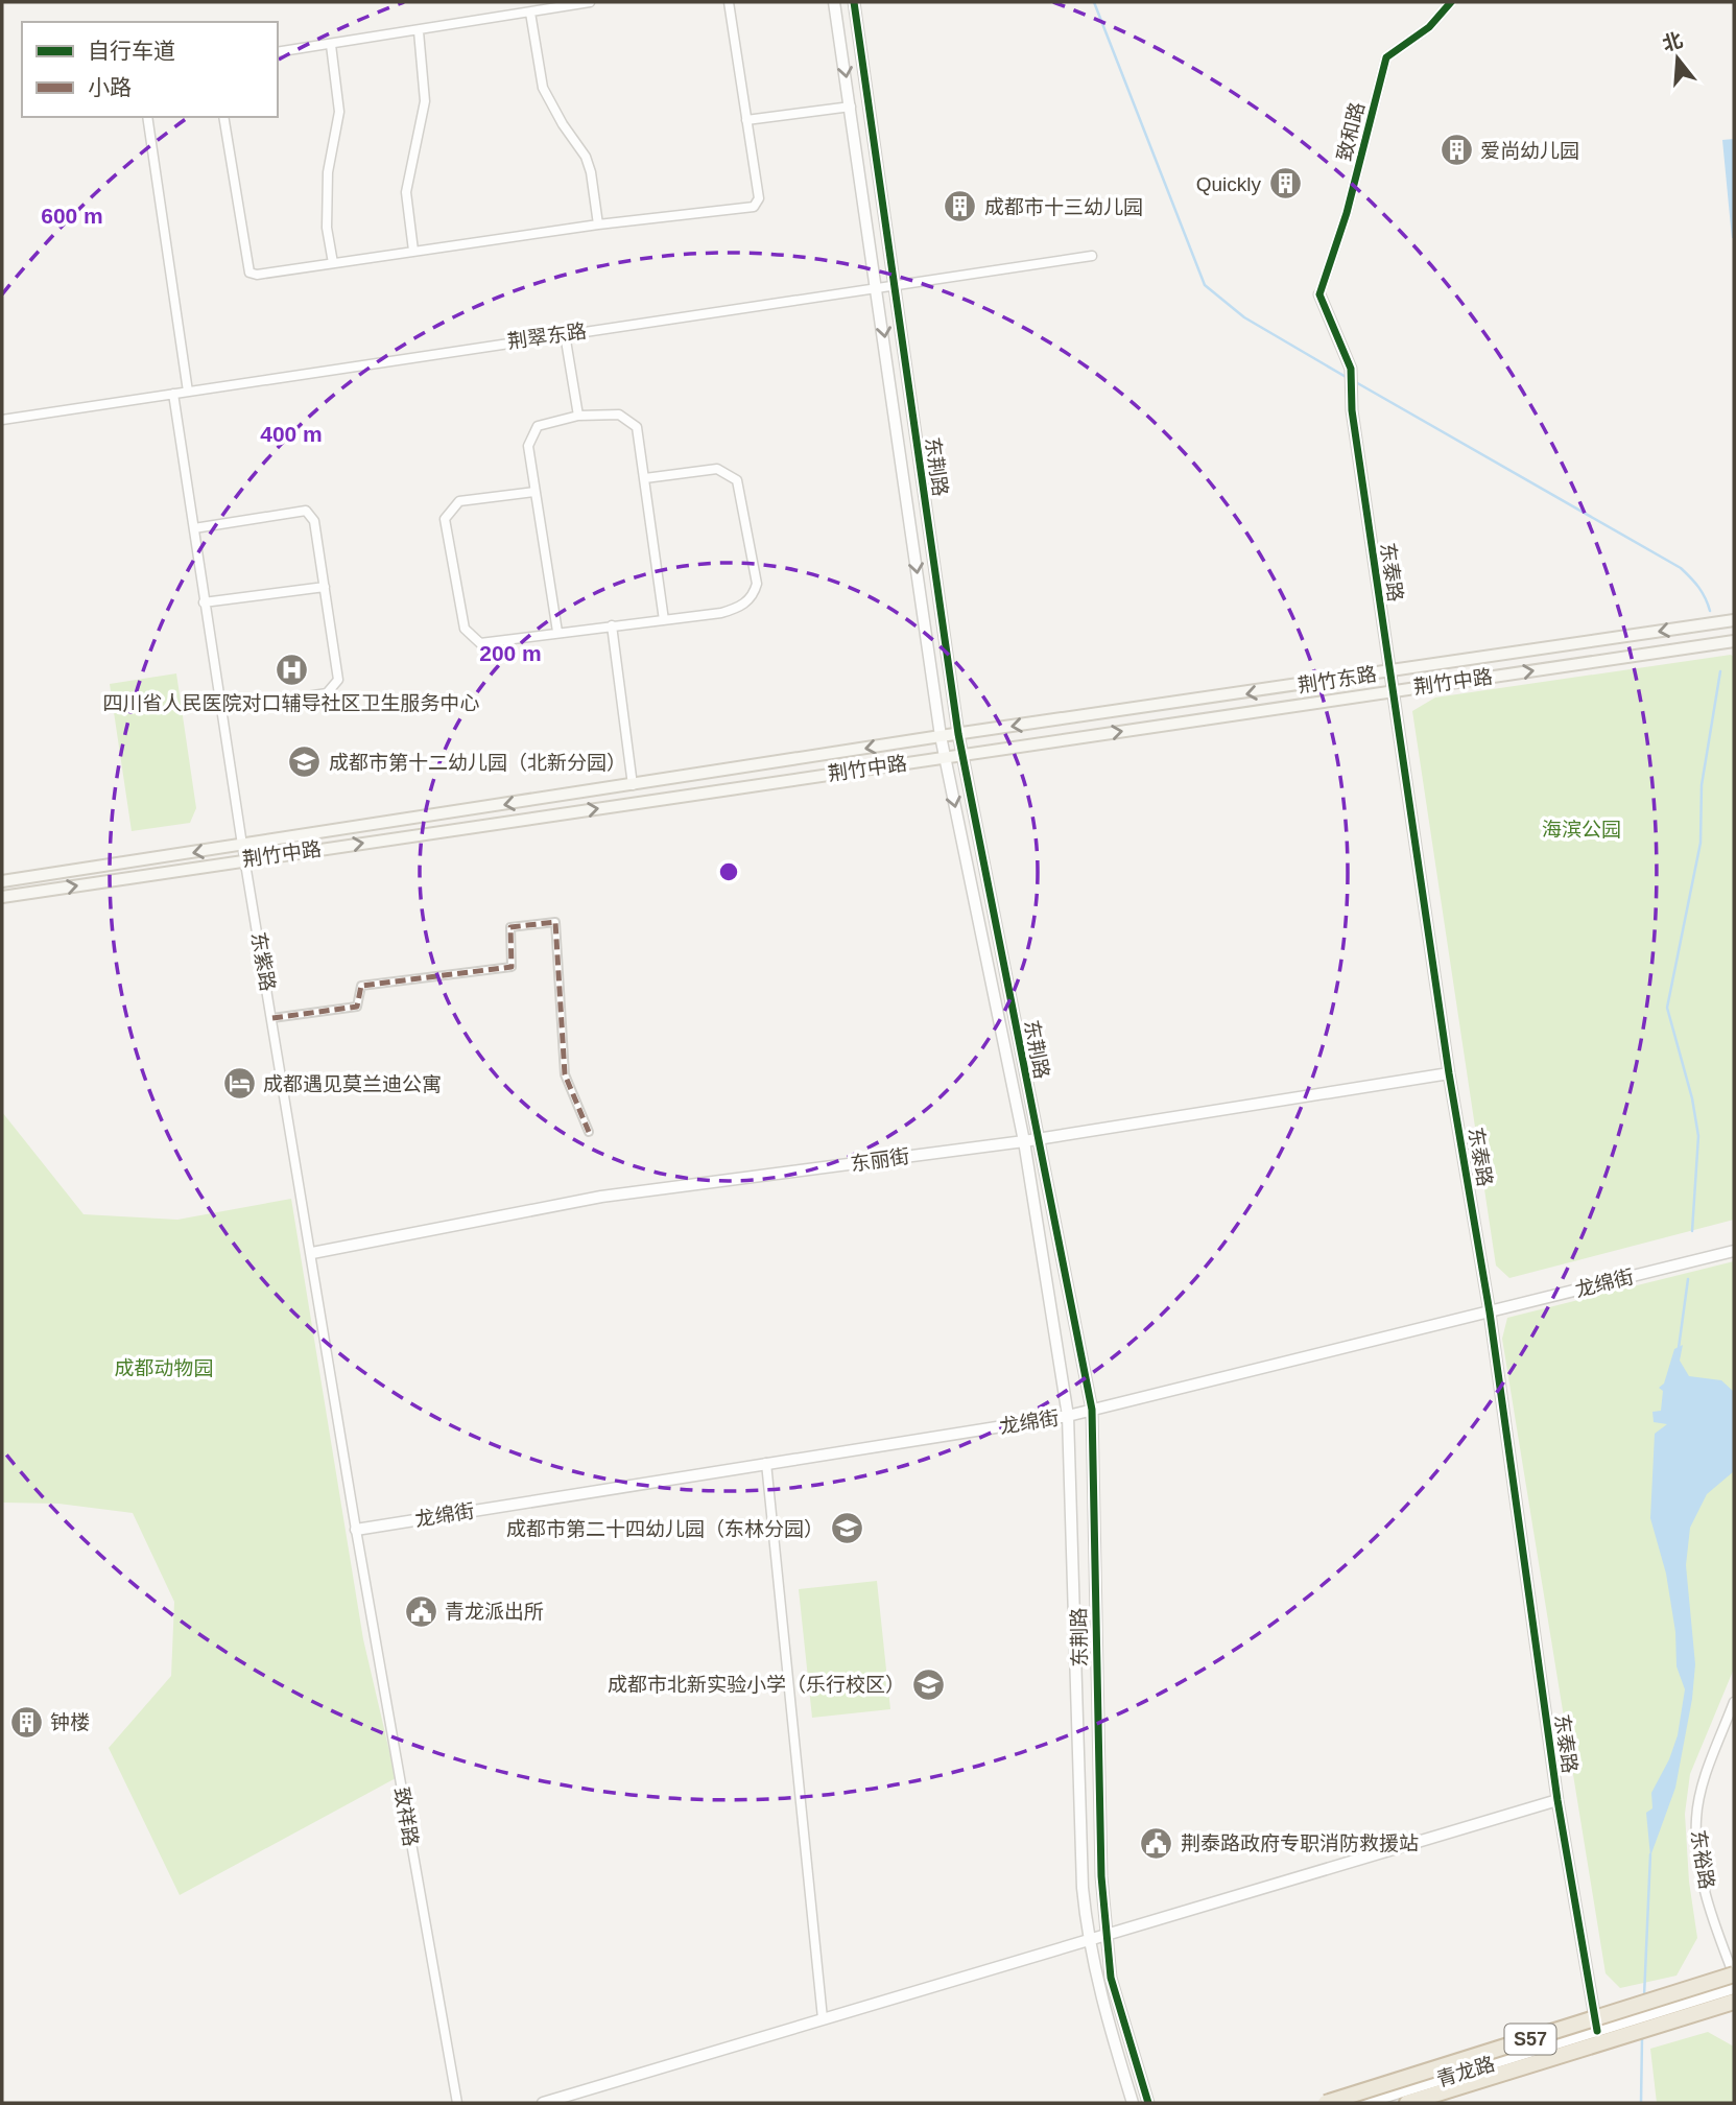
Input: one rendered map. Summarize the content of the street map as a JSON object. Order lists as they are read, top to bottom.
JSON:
{
  "streets": {
    "highway": ["S57"],
    "main road": ["荆竹东路", "荆竹中路"],
    "street": [
      "致和路",
      "荆翠东路",
      "东荆路",
      "东泰路",
      "东紫路",
      "东丽街",
      "龙绵街",
      "致祥路",
      "东裕路",
      "青龙路"
    ]
  },
  "crossings": [
    ["致和路", "东泰路"],
    ["荆翠东路", "东荆路"],
    ["荆翠东路", "东紫路"],
    ["东荆路", "荆竹东路"],
    ["东荆路", "荆竹中路"],
    ["东荆路", "东丽街"],
    ["东荆路", "龙绵街"],
    ["东泰路", "荆竹东路"],
    ["东泰路", "荆竹中路"],
    ["东泰路", "东丽街"],
    ["东泰路", "龙绵街"],
    ["东泰路", "青龙路"],
    ["荆竹东路", "荆竹中路"],
    ["荆竹中路", "东紫路"],
    ["东紫路", "东丽街"],
    ["东紫路", "龙绵街"],
    ["东紫路", "致祥路"],
    ["龙绵街", "致祥路"],
    ["东裕路", "S57"]
  ],
  "one_way": ["荆竹东路"],
  "parks": ["海滨公园", "成都动物园"],
  "places": {
    "building": [
      "爱尚幼儿园",
      "Quickly",
      "成都市十三幼儿园",
      "钟楼"
    ],
    "hospital": ["四川省人民医院对口辅导社区卫生服务中心"],
    "school or university": ["成都市第十二幼儿园（北新分园）", "成都市第二十四幼儿园（东林分园）", "成都市北新实验小学（乐行校区）"],
    "hotel": ["成都遇见莫兰迪公寓"],
    "public building": ["青龙派出所", "荆泰路政府专职消防救援站"]
  },
  "legend": ["自行车道", "小路"],
  "north": "top",
  "rings": ["600 m", "400 m", "200 m"]
}
